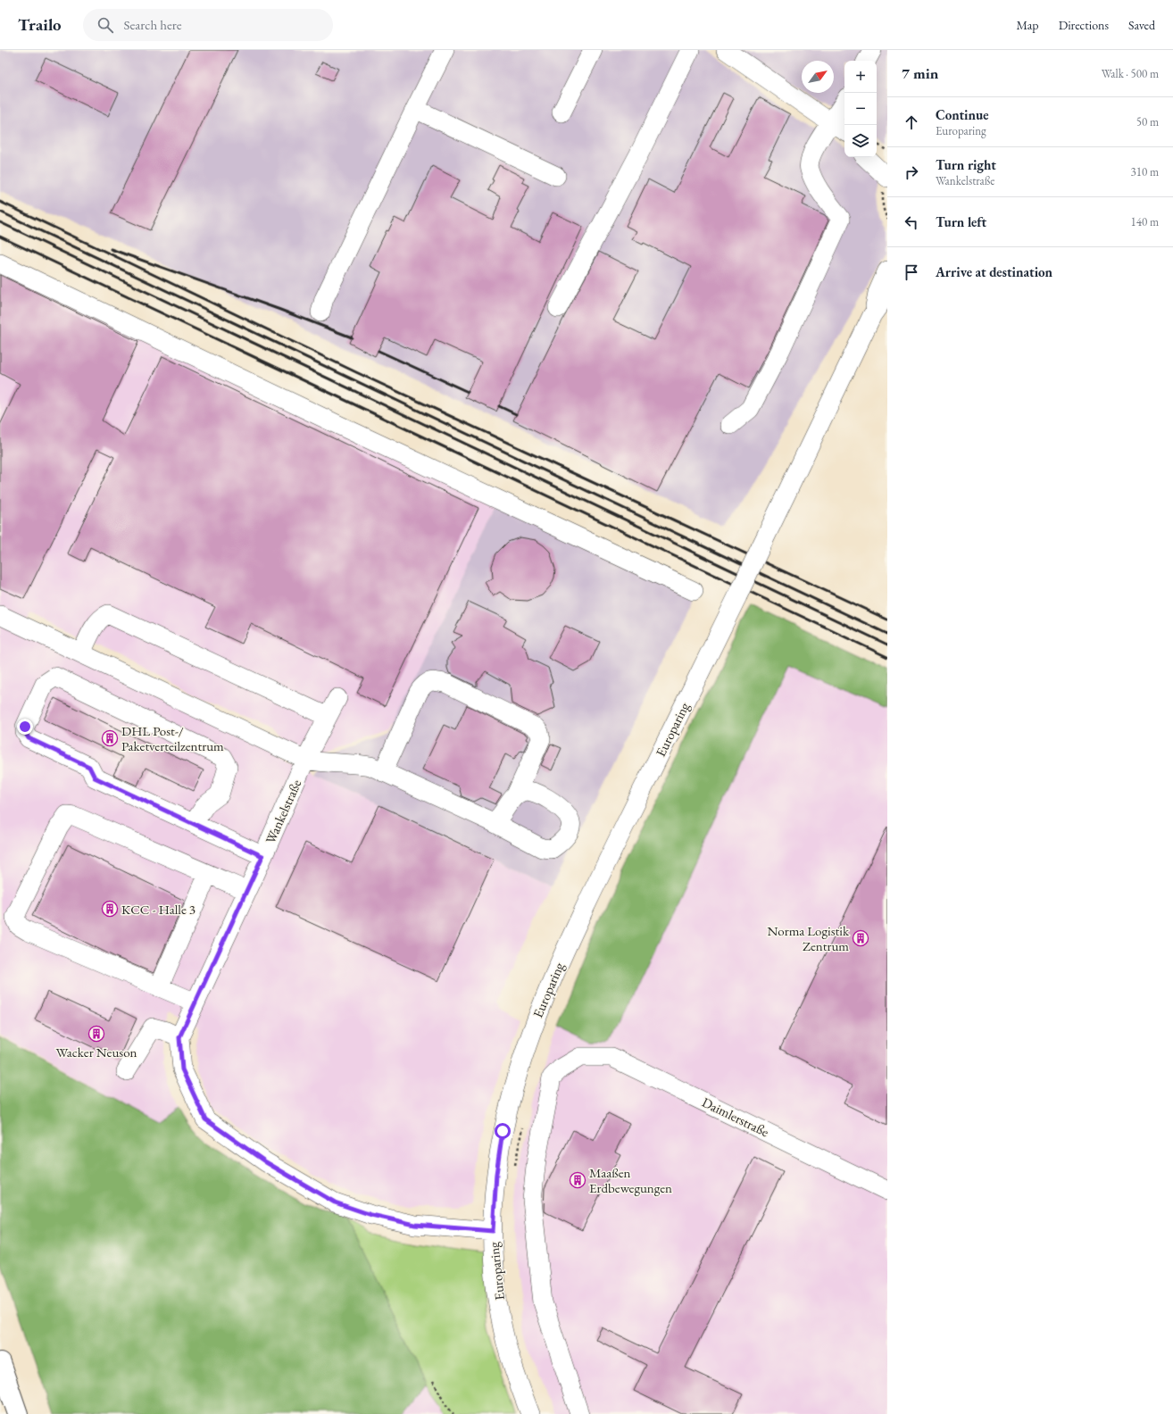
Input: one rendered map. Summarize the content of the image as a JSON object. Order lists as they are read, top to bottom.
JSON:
{
  "streets": {
    "street": ["Europaring", "Wankelstraße", "Daimlerstraße"]
  },
  "crossings": [
    ["Europaring", "Wankelstraße"]
  ],
  "places": {
    "building": [
      "DHL Post-/ Paketverteilzentrum",
      "KCC - Halle 3",
      "Norma Logistik Zentrum",
      "Wacker Neuson",
      "Maaßen Erdbewegungen"
    ]
  },
  "north": "top right",
  "page": {
    "header": "Trailo",
    "search": "Search here",
    "nav": ["Map", "Directions", "Saved"],
    "heading": ["7 min", "Walk · 500 m"],
    "map_buttons": ["+", "−"],
    "list": [
      ["Continue", "Europaring", "50 m"],
      ["Turn right", "Wankelstraße", "310 m"],
      ["Turn left", "140 m"],
      "Arrive at destination"
    ]
  }
}
